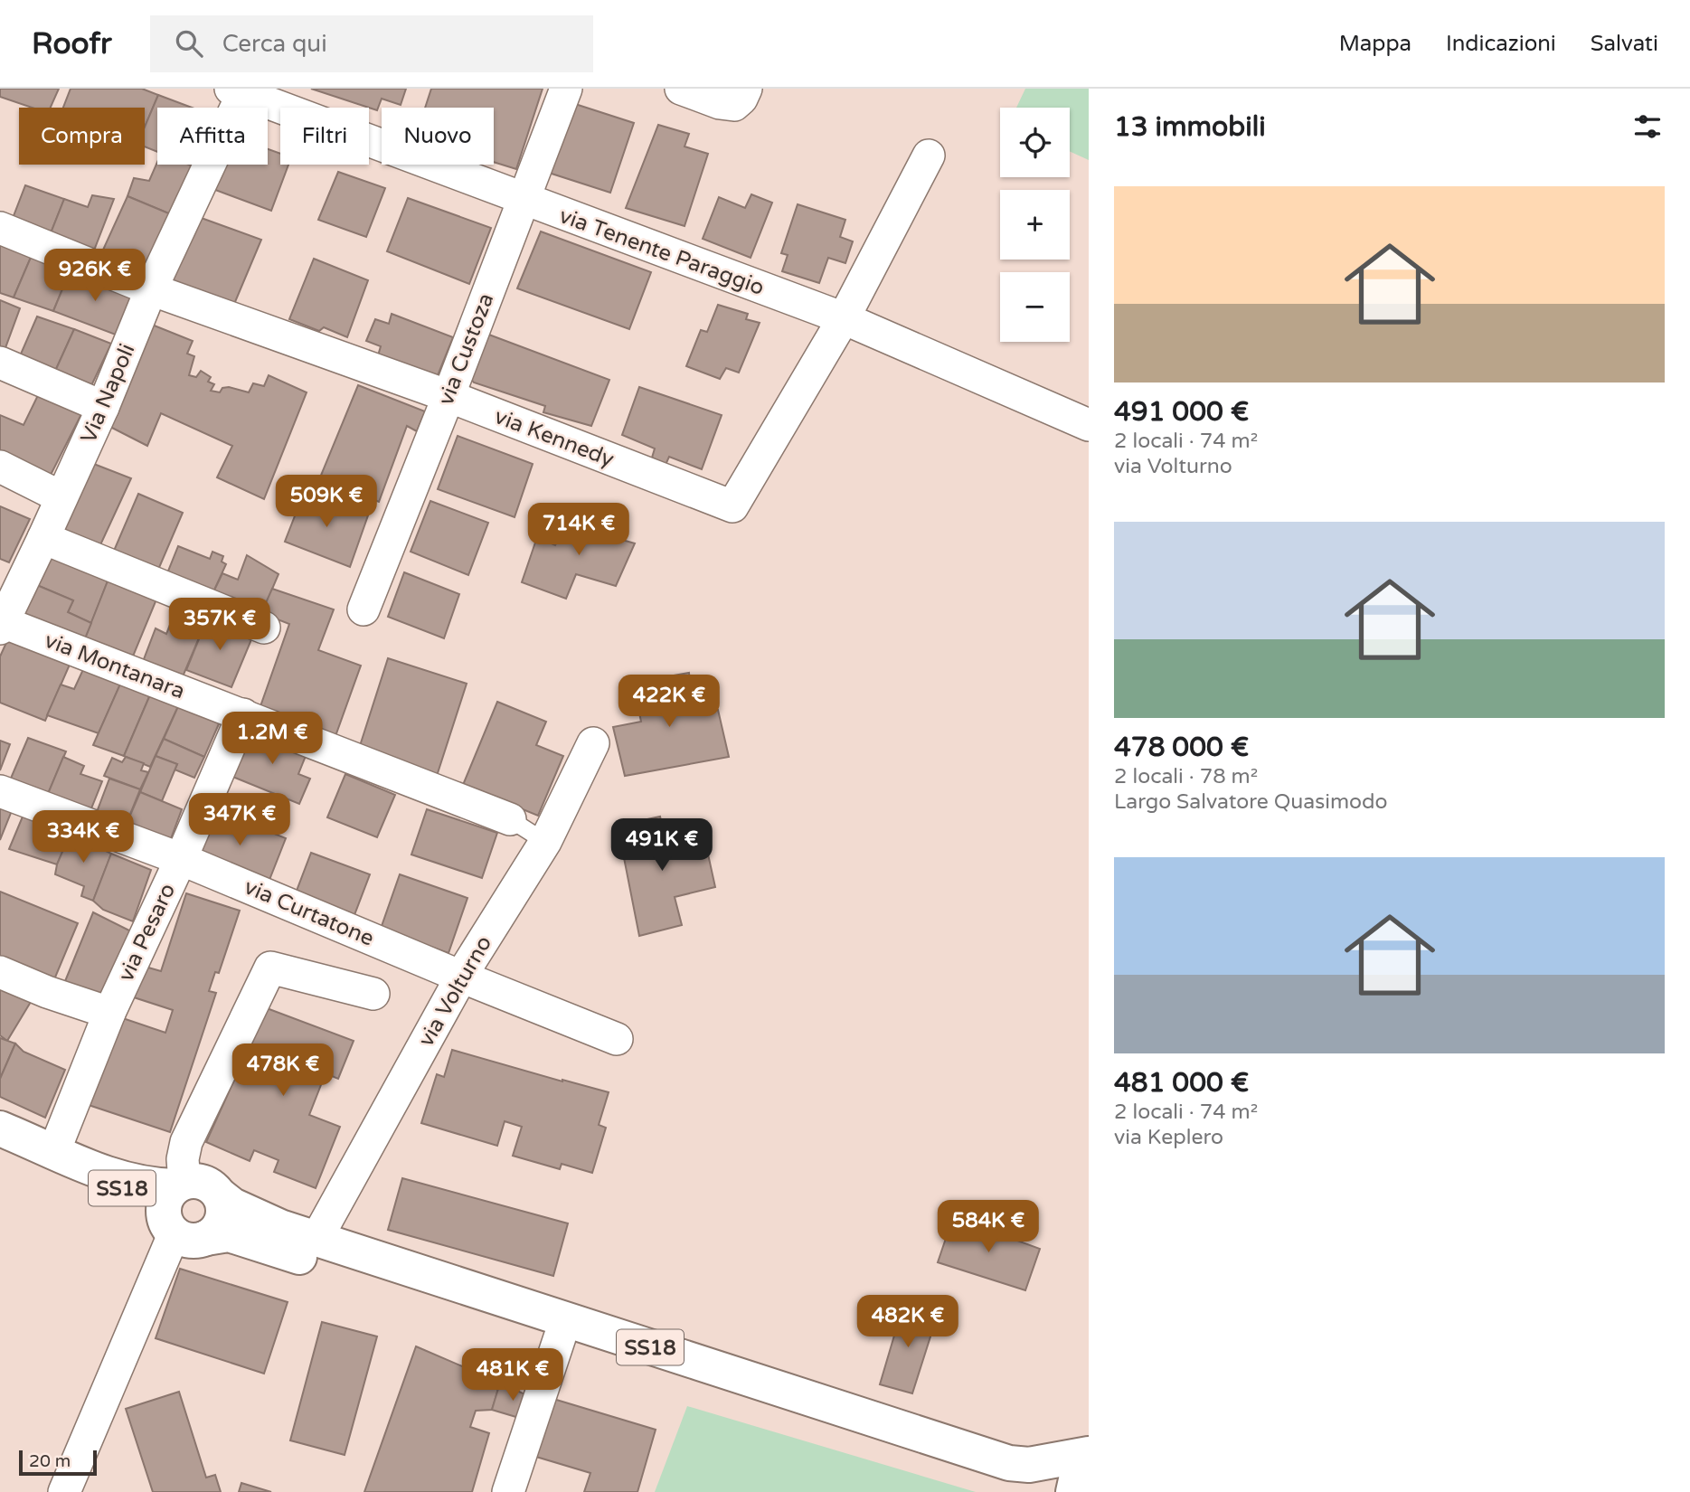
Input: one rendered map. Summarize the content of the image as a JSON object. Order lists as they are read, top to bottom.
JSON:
{
  "streets": {
    "main road": ["SS18"],
    "street": [
      "via Tenente Paraggio",
      "via Custoza",
      "Via Napoli",
      "via Kennedy",
      "via Montanara",
      "via Curtatone",
      "via Pesaro",
      "via Volturno"
    ]
  },
  "crossings": [
    ["via Tenente Paraggio", "via Custoza"],
    ["via Tenente Paraggio", "Via Napoli"],
    ["via Tenente Paraggio", "via Kennedy"],
    ["via Custoza", "via Kennedy"],
    ["Via Napoli", "via Kennedy"],
    ["Via Napoli", "via Montanara"],
    ["via Montanara", "via Pesaro"],
    ["via Curtatone", "via Pesaro"],
    ["via Curtatone", "via Volturno"],
    ["via Pesaro", "SS18"],
    ["via Volturno", "SS18"]
  ],
  "scale_bar": "20 m",
  "page": {
    "header": "Roofr",
    "search": "Cerca qui",
    "nav": ["Mappa", "Indicazioni", "Salvati"],
    "heading": "13 immobili",
    "map_buttons": ["+", "−"],
    "chip": [
      "Compra",
      "Affitta",
      "Filtri",
      "Nuovo"
    ],
    "list": [
      {
        "name": "491 000 €",
        "note": "2 locali · 74 m² · via Volturno"
      },
      {
        "name": "478 000 €",
        "note": "2 locali · 78 m² · Largo Salvatore Quasimodo"
      },
      {
        "name": "481 000 €",
        "note": "2 locali · 74 m² · via Keplero"
      }
    ],
    "price": [
      "926K €",
      "509K €",
      "714K €",
      "357K €",
      "422K €",
      "1.2M €",
      "347K €",
      "334K €",
      "491K €",
      "478K €",
      "584K €",
      "482K €",
      "481K €"
    ],
    "scale": "20 m"
  }
}
